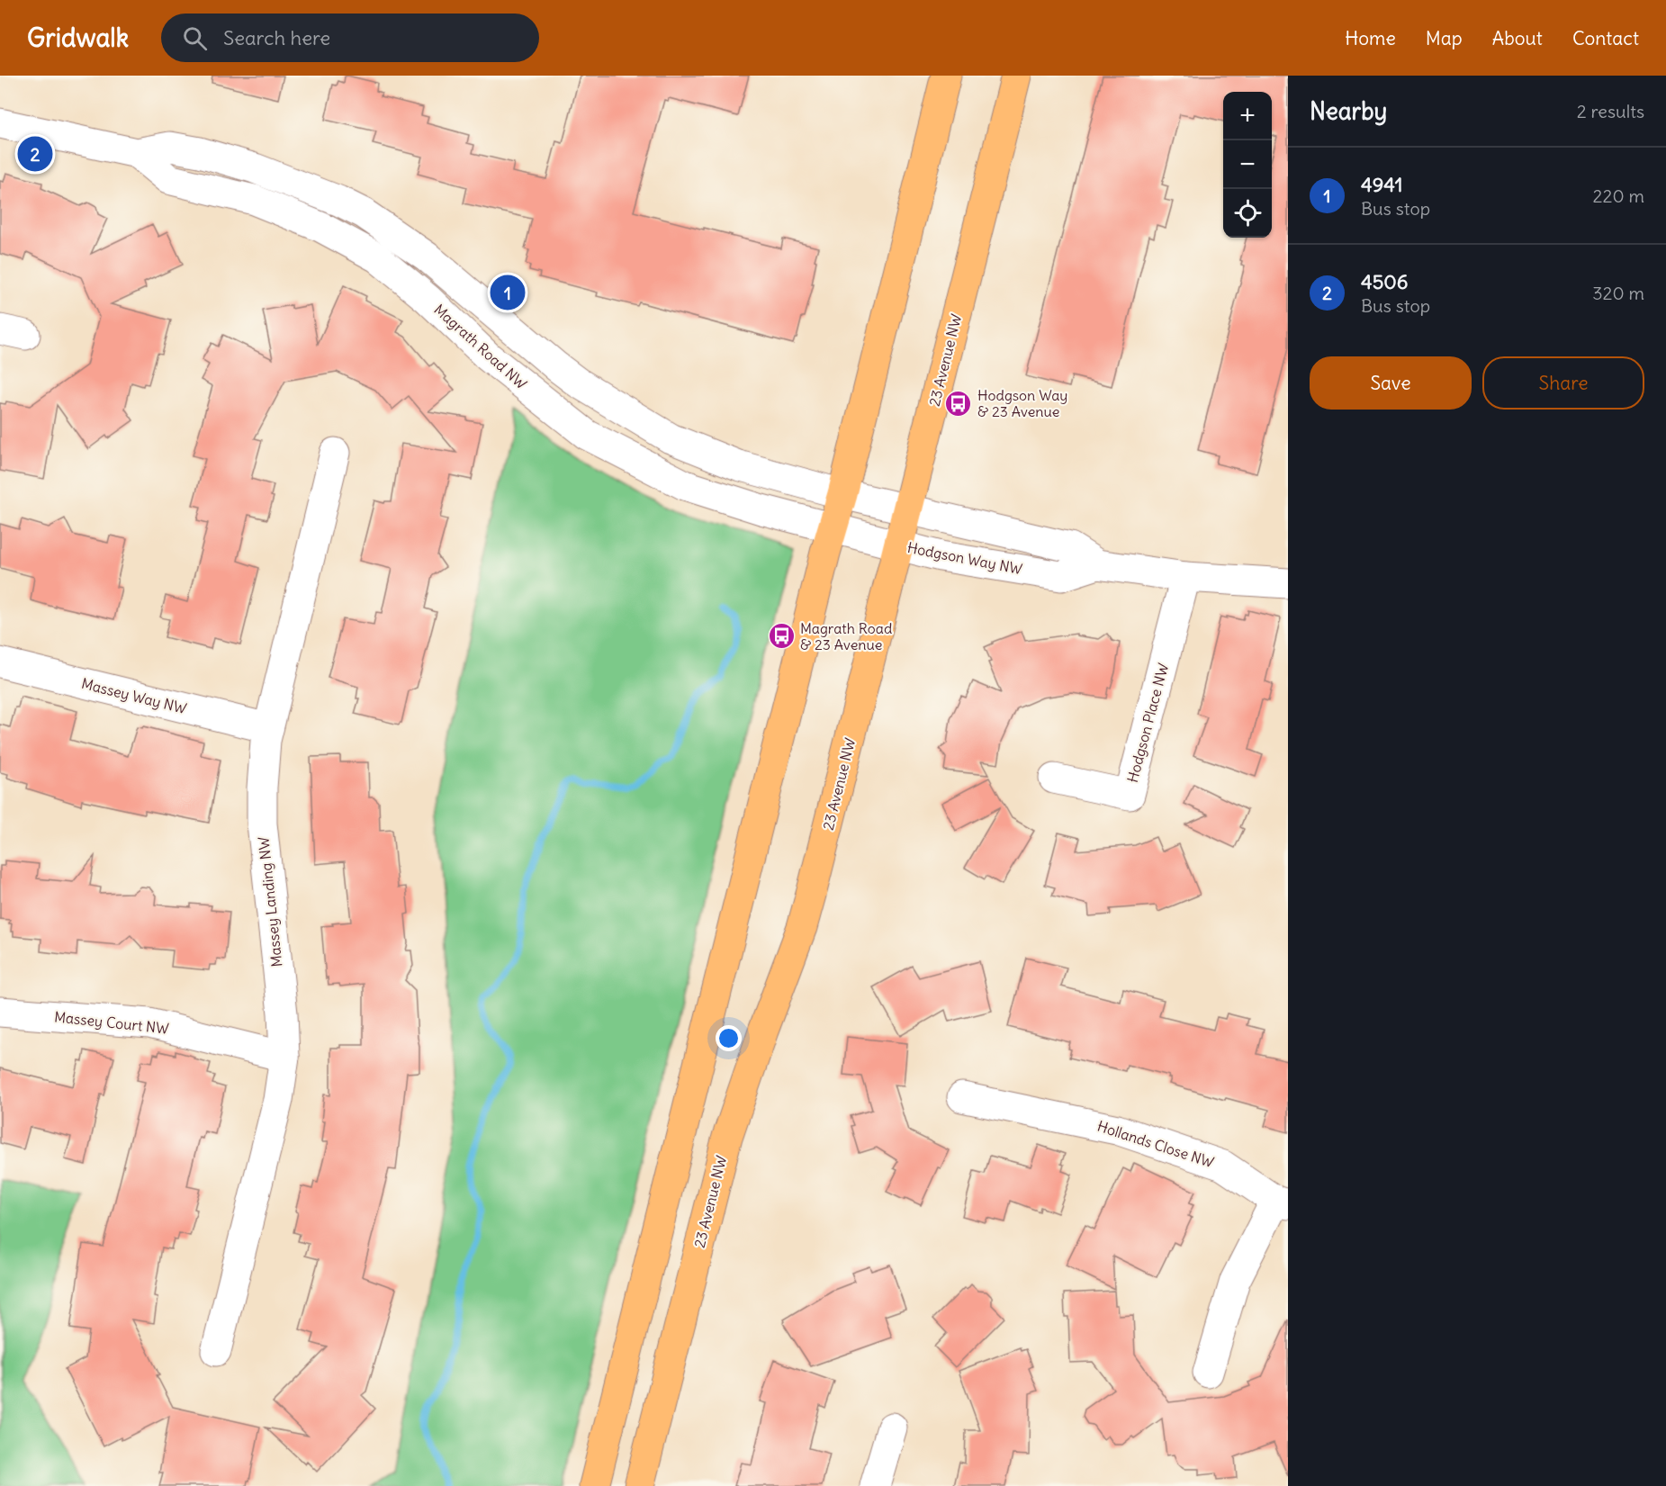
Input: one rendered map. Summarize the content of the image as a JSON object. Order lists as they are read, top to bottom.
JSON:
{
  "streets": {
    "main road": ["23 Avenue NW"],
    "street": [
      "Magrath Road NW",
      "Hodgson Way NW",
      "Massey Way NW",
      "Hodgson Place NW",
      "Massey Landing NW",
      "Massey Court NW",
      "Hollands Close NW"
    ]
  },
  "crossings": [
    ["Magrath Road NW", "Hodgson Way NW"],
    ["23 Avenue NW", "Hodgson Way NW"],
    ["Hodgson Way NW", "Hodgson Place NW"],
    ["Massey Way NW", "Massey Landing NW"],
    ["Massey Landing NW", "Massey Court NW"]
  ],
  "places": {
    "bus stop": ["Hodgson Way & 23 Avenue", "Magrath Road & 23 Avenue"]
  },
  "page": {
    "header": "Gridwalk",
    "search": "Search here",
    "nav": [
      "Home",
      "Map",
      "About",
      "Contact"
    ],
    "heading": ["Nearby", "2 results"],
    "map_buttons": ["+", "−"],
    "pins": ["2", "1"],
    "list": [
      {
        "mark": "1",
        "name": "4941",
        "note": "Bus stop",
        "value": "220 m"
      },
      {
        "mark": "2",
        "name": "4506",
        "note": "Bus stop",
        "value": "320 m"
      }
    ],
    "buttons": ["Save", "Share"]
  }
}
